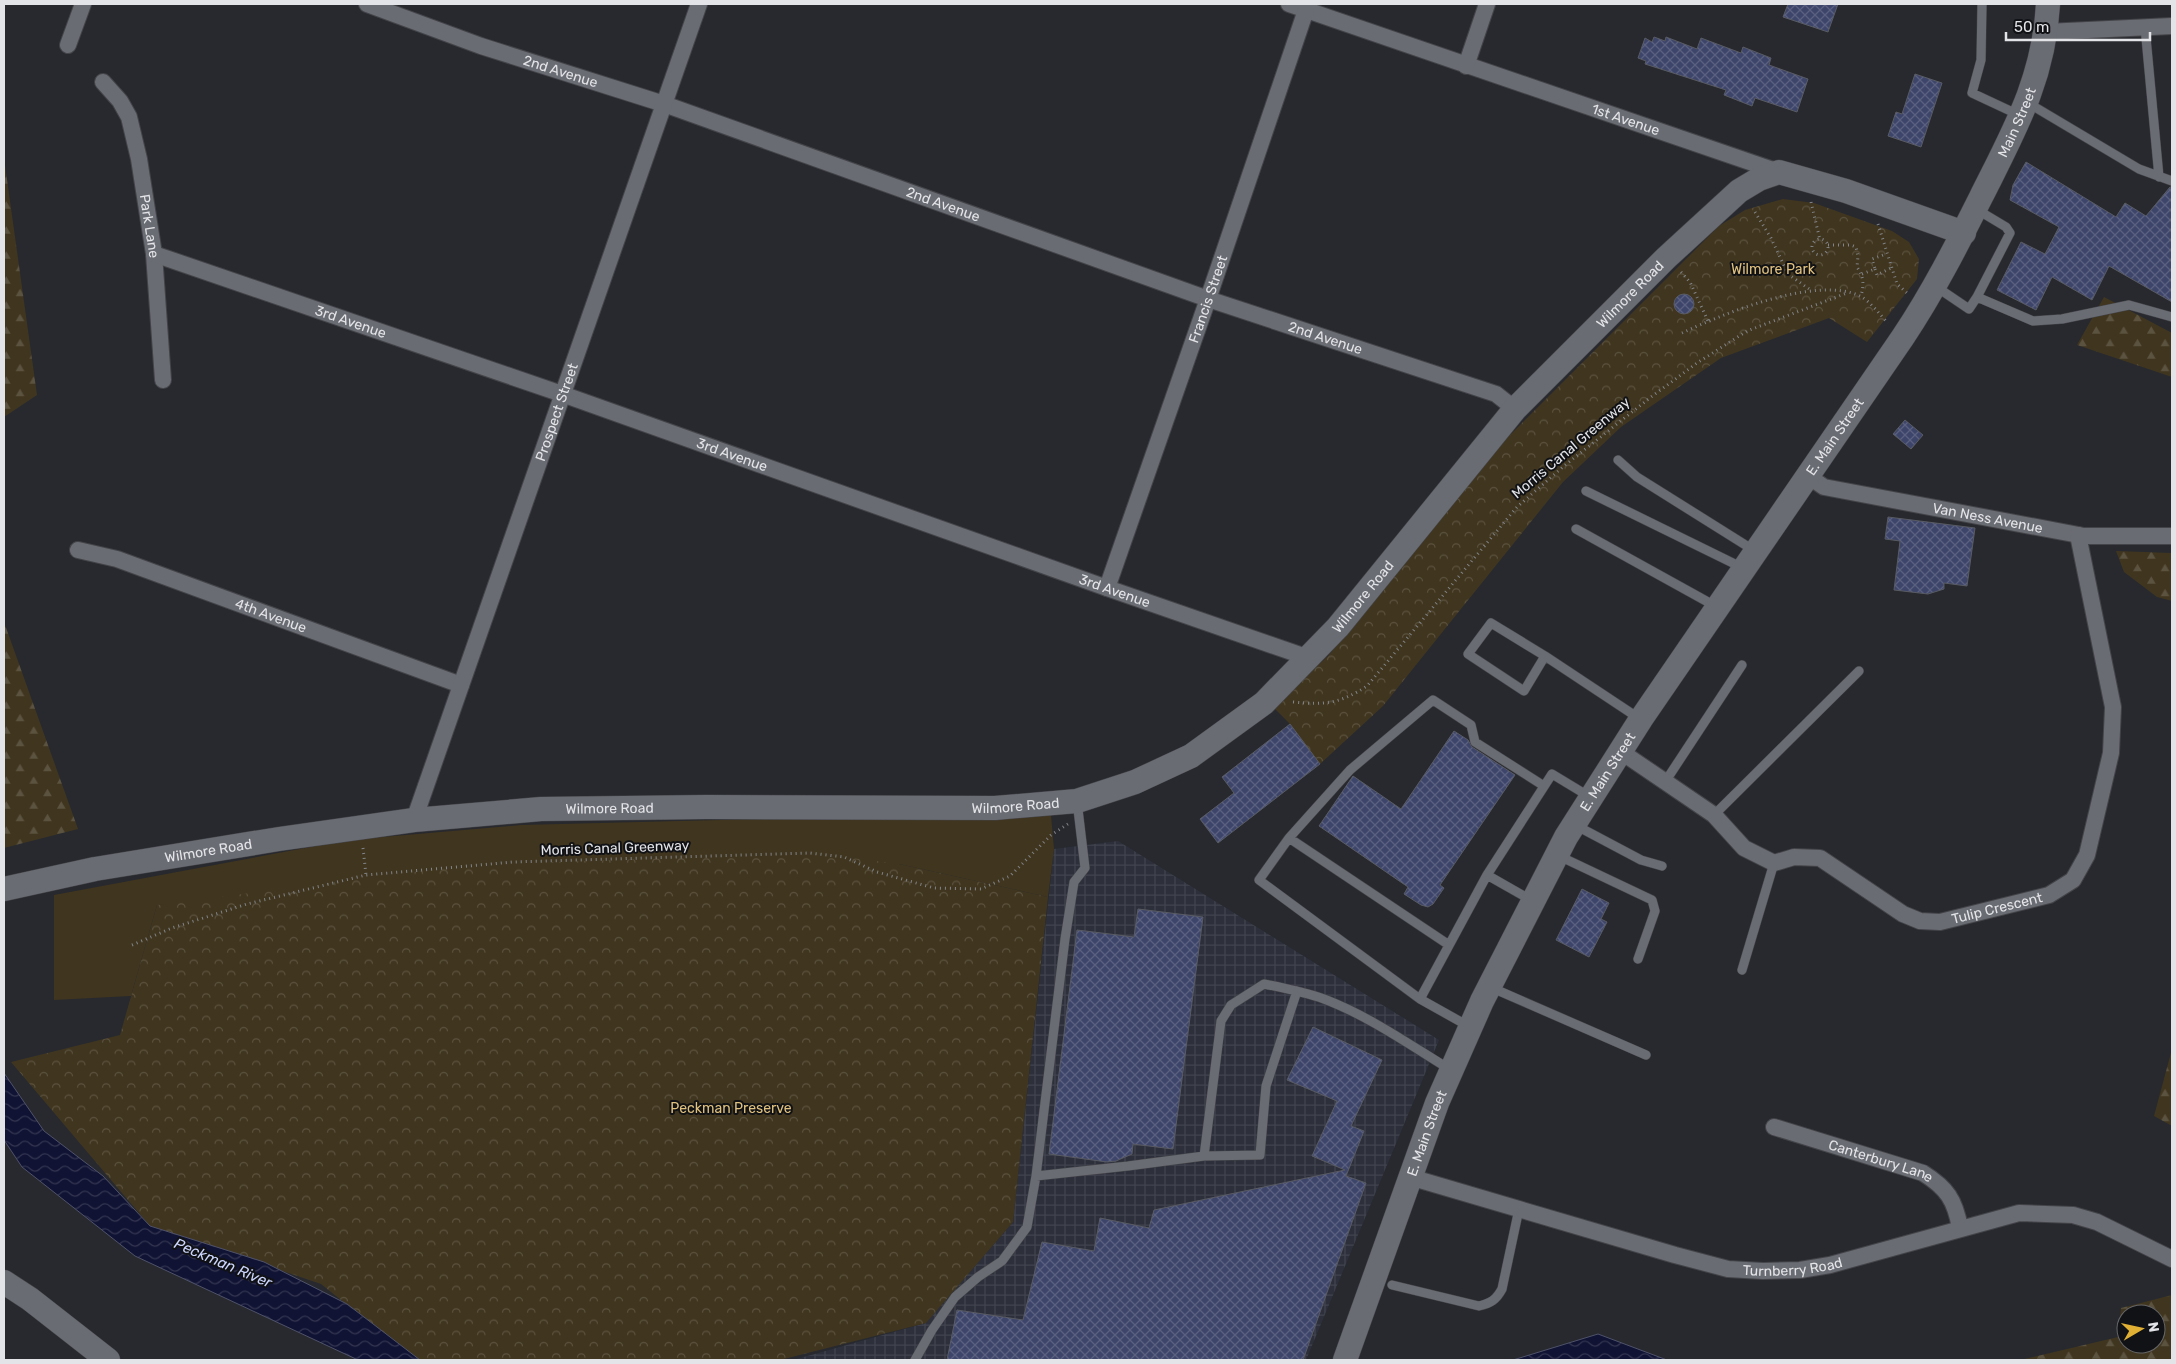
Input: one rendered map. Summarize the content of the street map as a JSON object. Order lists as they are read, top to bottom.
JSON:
{
  "streets": {
    "street": [
      "2nd Avenue",
      "1st Avenue",
      "Main Street",
      "Park Lane",
      "Wilmore Road",
      "Francis Street",
      "3rd Avenue",
      "Prospect Street",
      "E. Main Street",
      "Van Ness Avenue",
      "4th Avenue",
      "Tulip Crescent",
      "Canterbury Lane",
      "Turnberry Road"
    ],
    "path": ["Morris Canal Greenway"]
  },
  "crossings": [
    ["2nd Avenue", "Wilmore Road"],
    ["2nd Avenue", "Francis Street"],
    ["2nd Avenue", "Prospect Street"],
    ["1st Avenue", "Main Street"],
    ["1st Avenue", "Wilmore Road"],
    ["1st Avenue", "Francis Street"],
    ["1st Avenue", "E. Main Street"],
    ["Main Street", "E. Main Street"],
    ["Park Lane", "3rd Avenue"],
    ["Wilmore Road", "3rd Avenue"],
    ["Wilmore Road", "Prospect Street"],
    ["Wilmore Road", "Morris Canal Greenway"],
    ["Francis Street", "3rd Avenue"],
    ["3rd Avenue", "Prospect Street"],
    ["Prospect Street", "4th Avenue"],
    ["E. Main Street", "Van Ness Avenue"],
    ["E. Main Street", "Turnberry Road"],
    ["Van Ness Avenue", "Tulip Crescent"],
    ["Canterbury Lane", "Turnberry Road"]
  ],
  "water": ["Peckman River"],
  "parks": ["Wilmore Park", "Peckman Preserve"],
  "scale_bar": "50 m",
  "north": "right"
}
